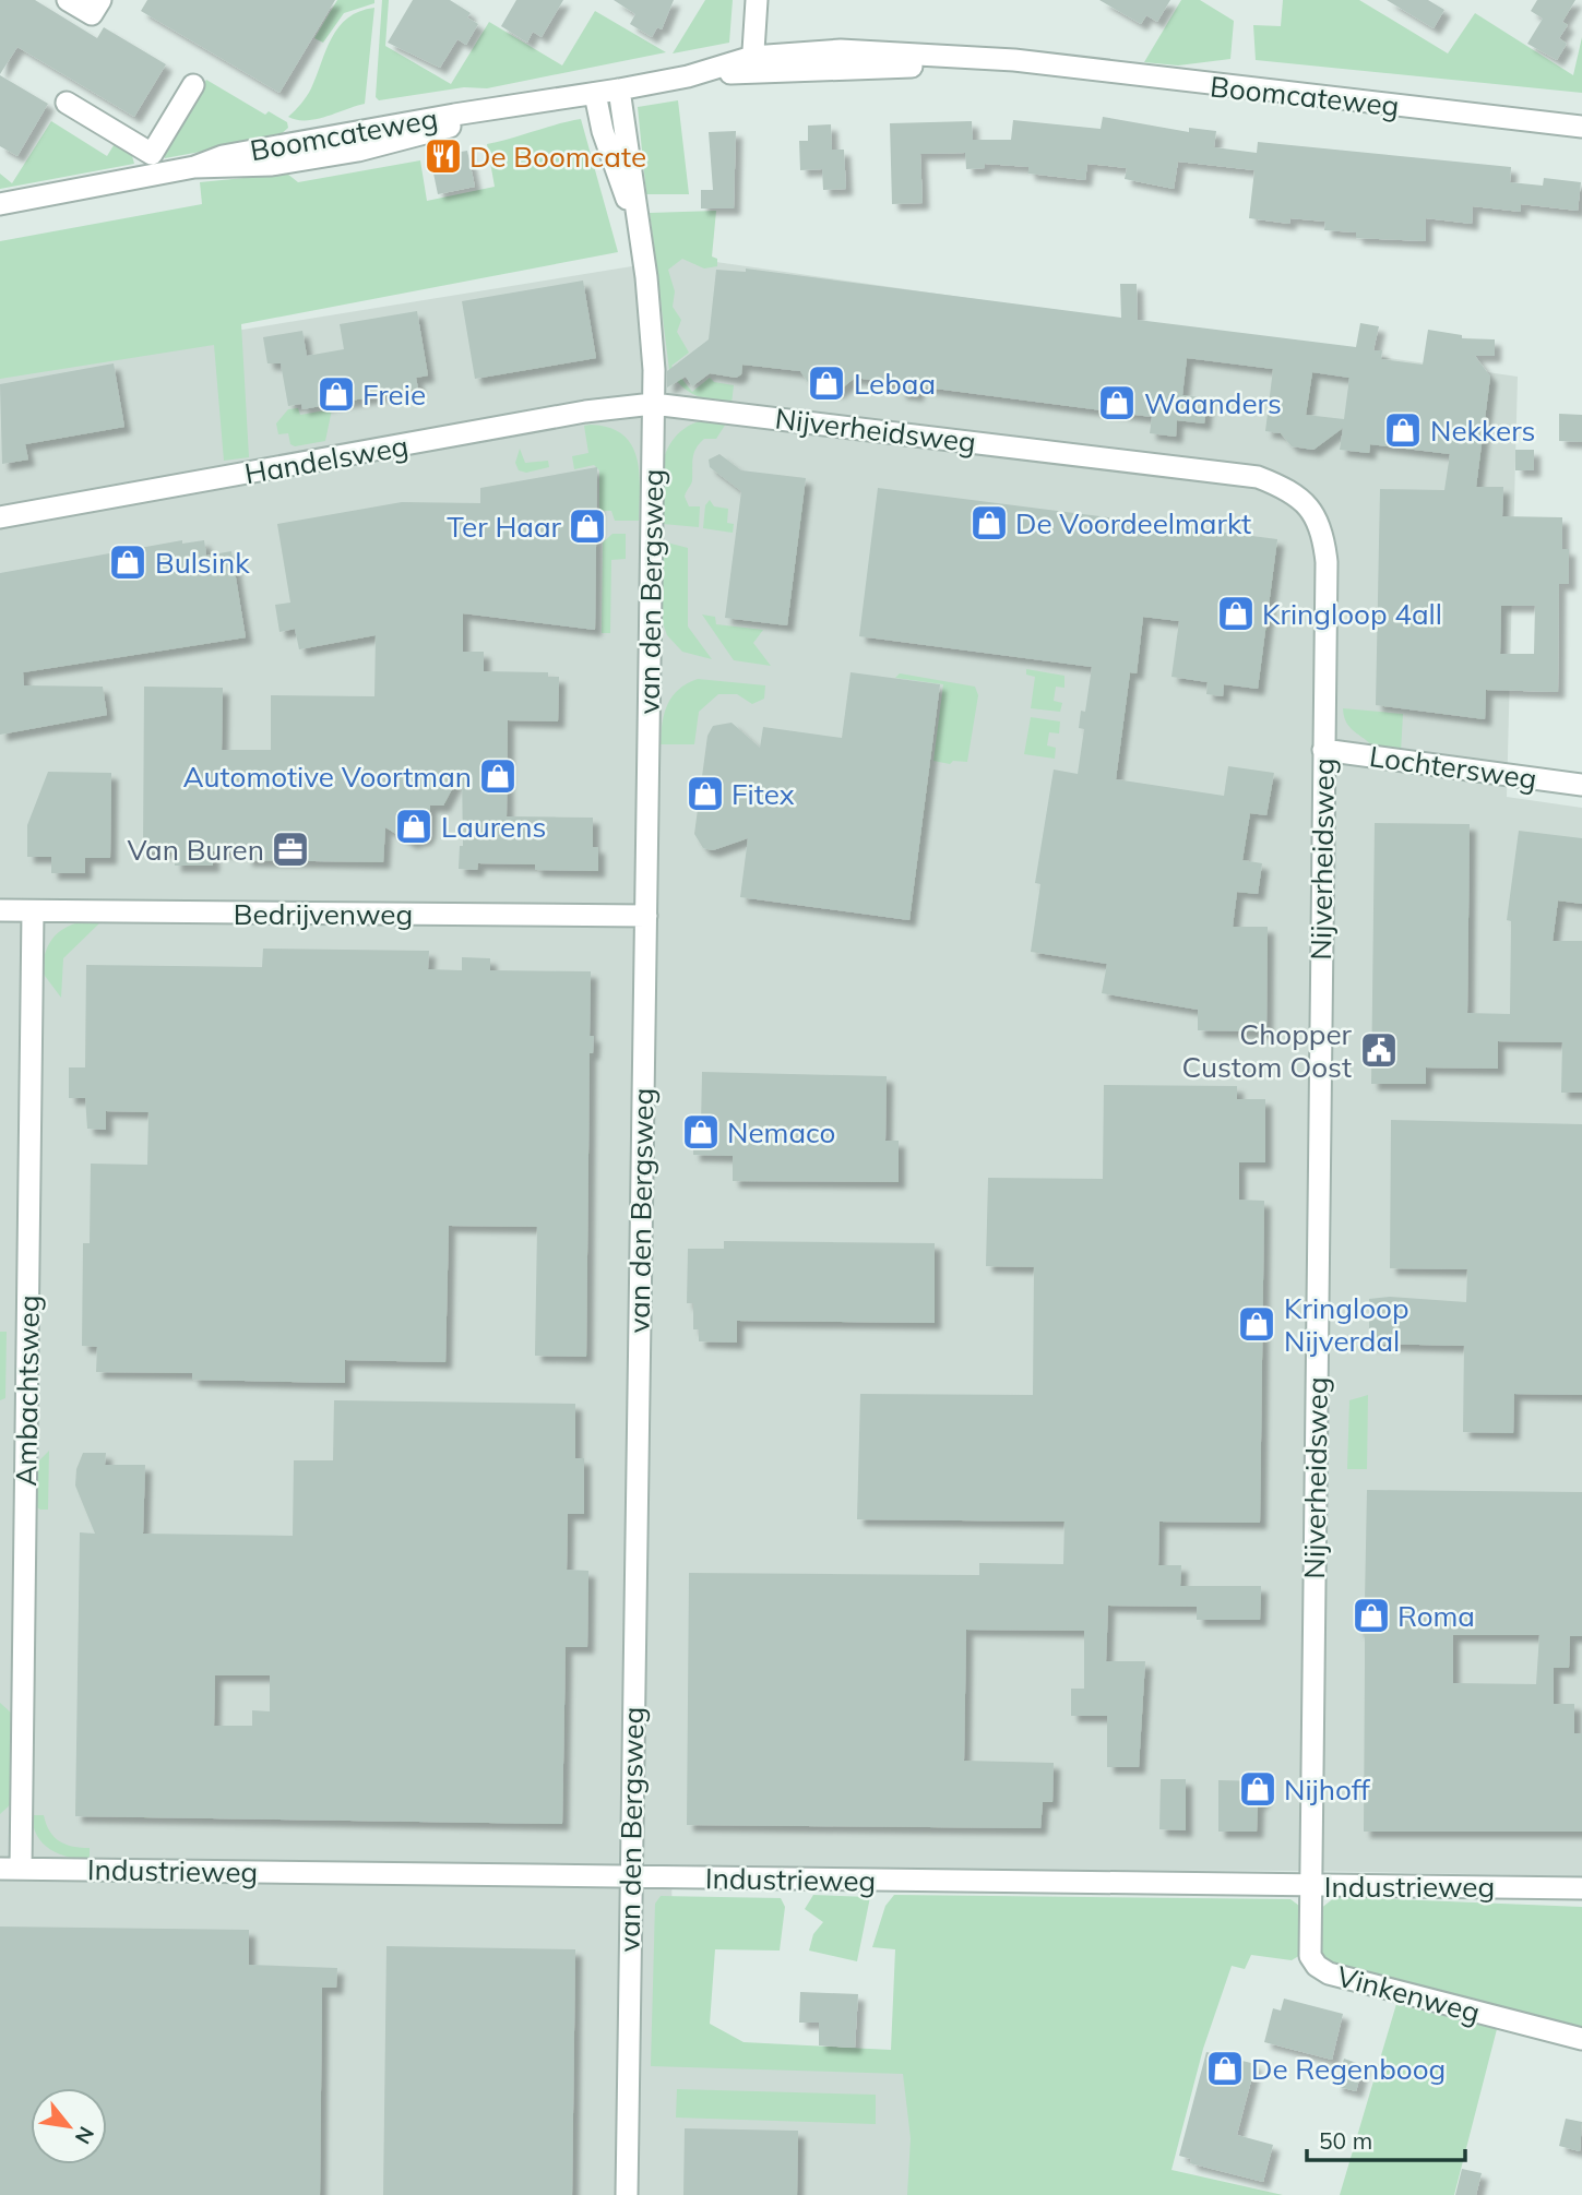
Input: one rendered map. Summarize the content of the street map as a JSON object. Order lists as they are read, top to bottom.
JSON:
{
  "streets": {
    "street": [
      "Boomcateweg",
      "Nijverheidsweg",
      "Handelsweg",
      "van den Bergsweg",
      "Lochtersweg",
      "Bedrijvenweg",
      "Ambachtsweg",
      "Industrieweg",
      "Vinkenweg"
    ]
  },
  "crossings": [
    ["Boomcateweg", "van den Bergsweg"],
    ["Nijverheidsweg", "Handelsweg"],
    ["Nijverheidsweg", "van den Bergsweg"],
    ["Nijverheidsweg", "Lochtersweg"],
    ["Nijverheidsweg", "Industrieweg"],
    ["Nijverheidsweg", "Vinkenweg"],
    ["Handelsweg", "van den Bergsweg"],
    ["van den Bergsweg", "Bedrijvenweg"],
    ["van den Bergsweg", "Industrieweg"],
    ["Bedrijvenweg", "Ambachtsweg"],
    ["Ambachtsweg", "Industrieweg"],
    ["Industrieweg", "Vinkenweg"]
  ],
  "places": {
    "restaurant": ["De Boomcate"],
    "shop": [
      "Lebaa",
      "Freie",
      "Waanders",
      "Nekkers",
      "De Voordeelmarkt",
      "Ter Haar",
      "Bulsink",
      "Kringloop 4all",
      "Automotive Voortman",
      "Fitex",
      "Laurens",
      "Nemaco",
      "Kringloop Nijverdal",
      "Roma",
      "Nijhoff",
      "De Regenboog"
    ],
    "office": ["Van Buren"],
    "public building": ["Chopper Custom Oost"]
  },
  "scale_bar": "50 m",
  "north": "bottom right"
}
